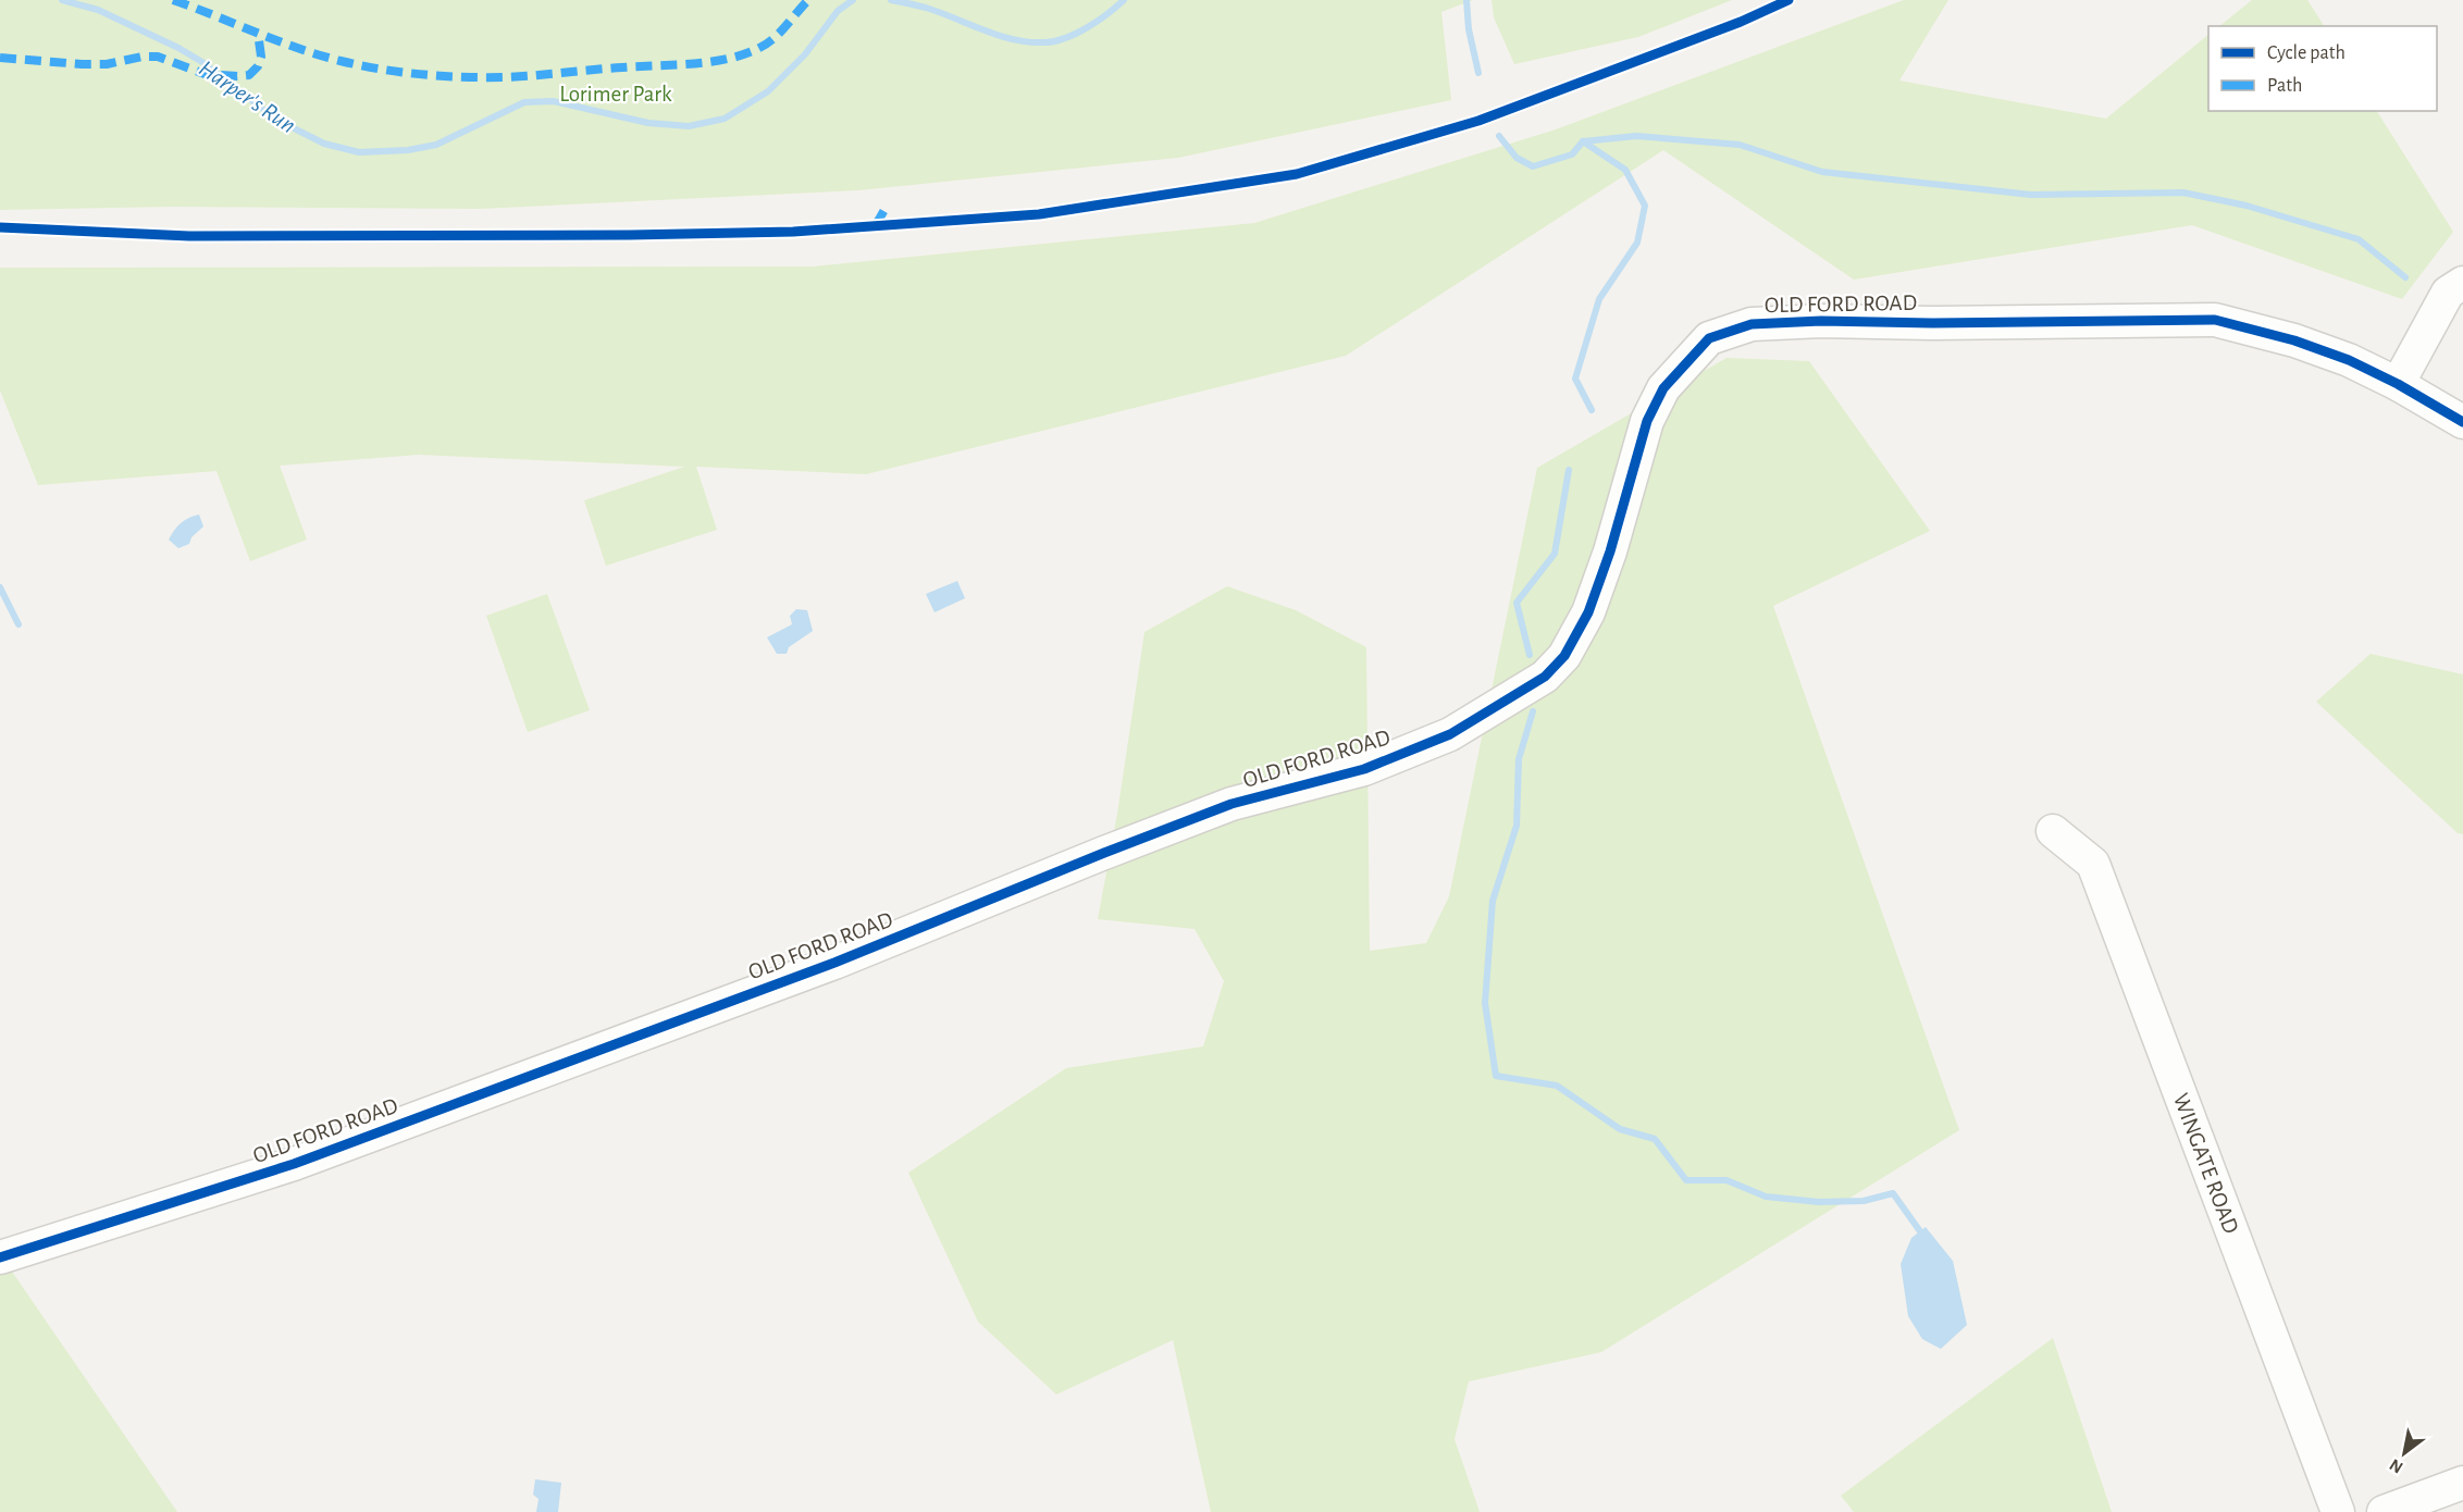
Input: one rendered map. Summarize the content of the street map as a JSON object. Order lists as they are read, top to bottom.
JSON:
{
  "streets": {
    "street": ["OLD FORD ROAD", "WINGATE ROAD"]
  },
  "water": ["Harper's Run"],
  "parks": ["Lorimer Park"],
  "legend": ["Cycle path", "Path"],
  "north": "bottom left"
}
